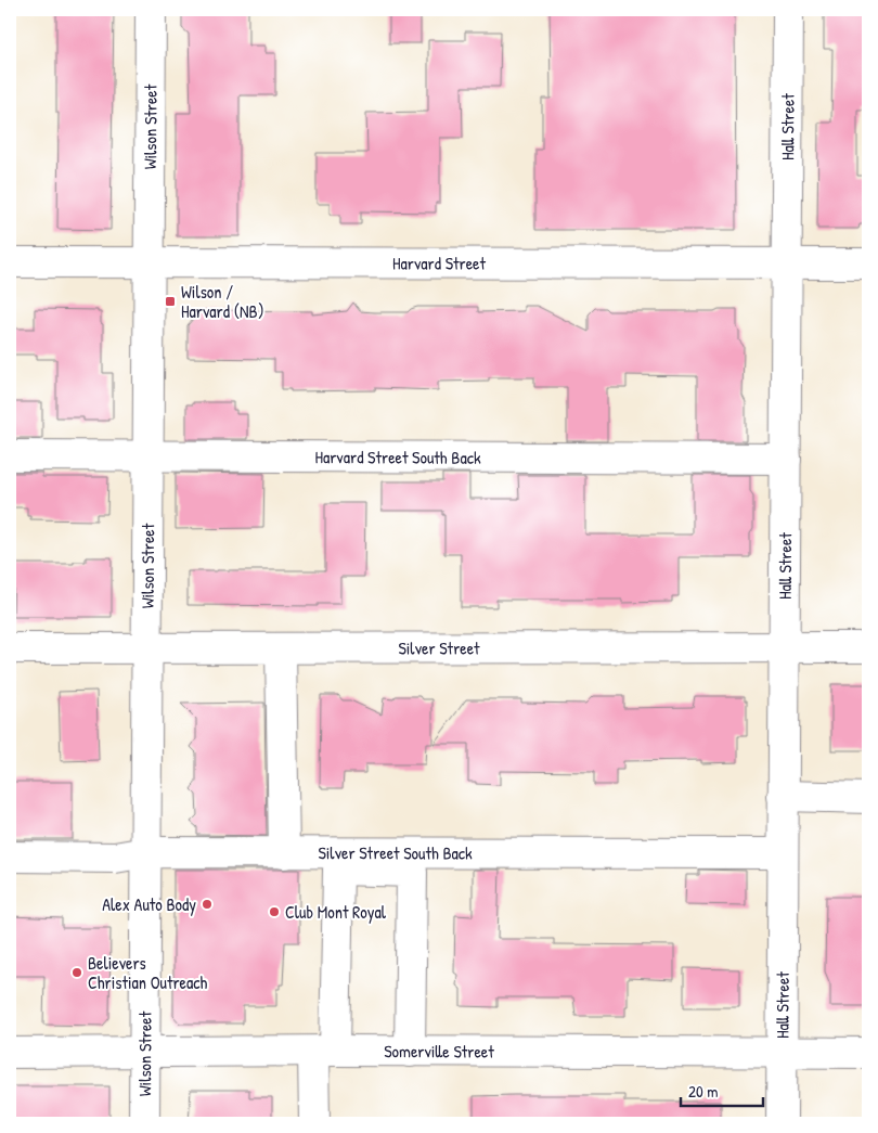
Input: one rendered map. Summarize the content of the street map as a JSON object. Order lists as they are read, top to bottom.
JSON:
{
  "streets": {
    "street": [
      "Wilson Street",
      "Hall Street",
      "Harvard Street",
      "Harvard Street South Back",
      "Silver Street",
      "Silver Street South Back",
      "Somerville Street"
    ]
  },
  "crossings": [
    ["Wilson Street", "Harvard Street"],
    ["Wilson Street", "Harvard Street South Back"],
    ["Wilson Street", "Silver Street"],
    ["Wilson Street", "Silver Street South Back"],
    ["Wilson Street", "Somerville Street"],
    ["Hall Street", "Harvard Street"],
    ["Hall Street", "Harvard Street South Back"],
    ["Hall Street", "Silver Street"],
    ["Hall Street", "Silver Street South Back"],
    ["Hall Street", "Somerville Street"]
  ],
  "places": {
    "transit": ["Wilson / Harvard (NB)"],
    "other": ["Alex Auto Body", "Club Mont Royal", "Believers Christian Outreach"]
  },
  "scale_bar": "20 m"
}
